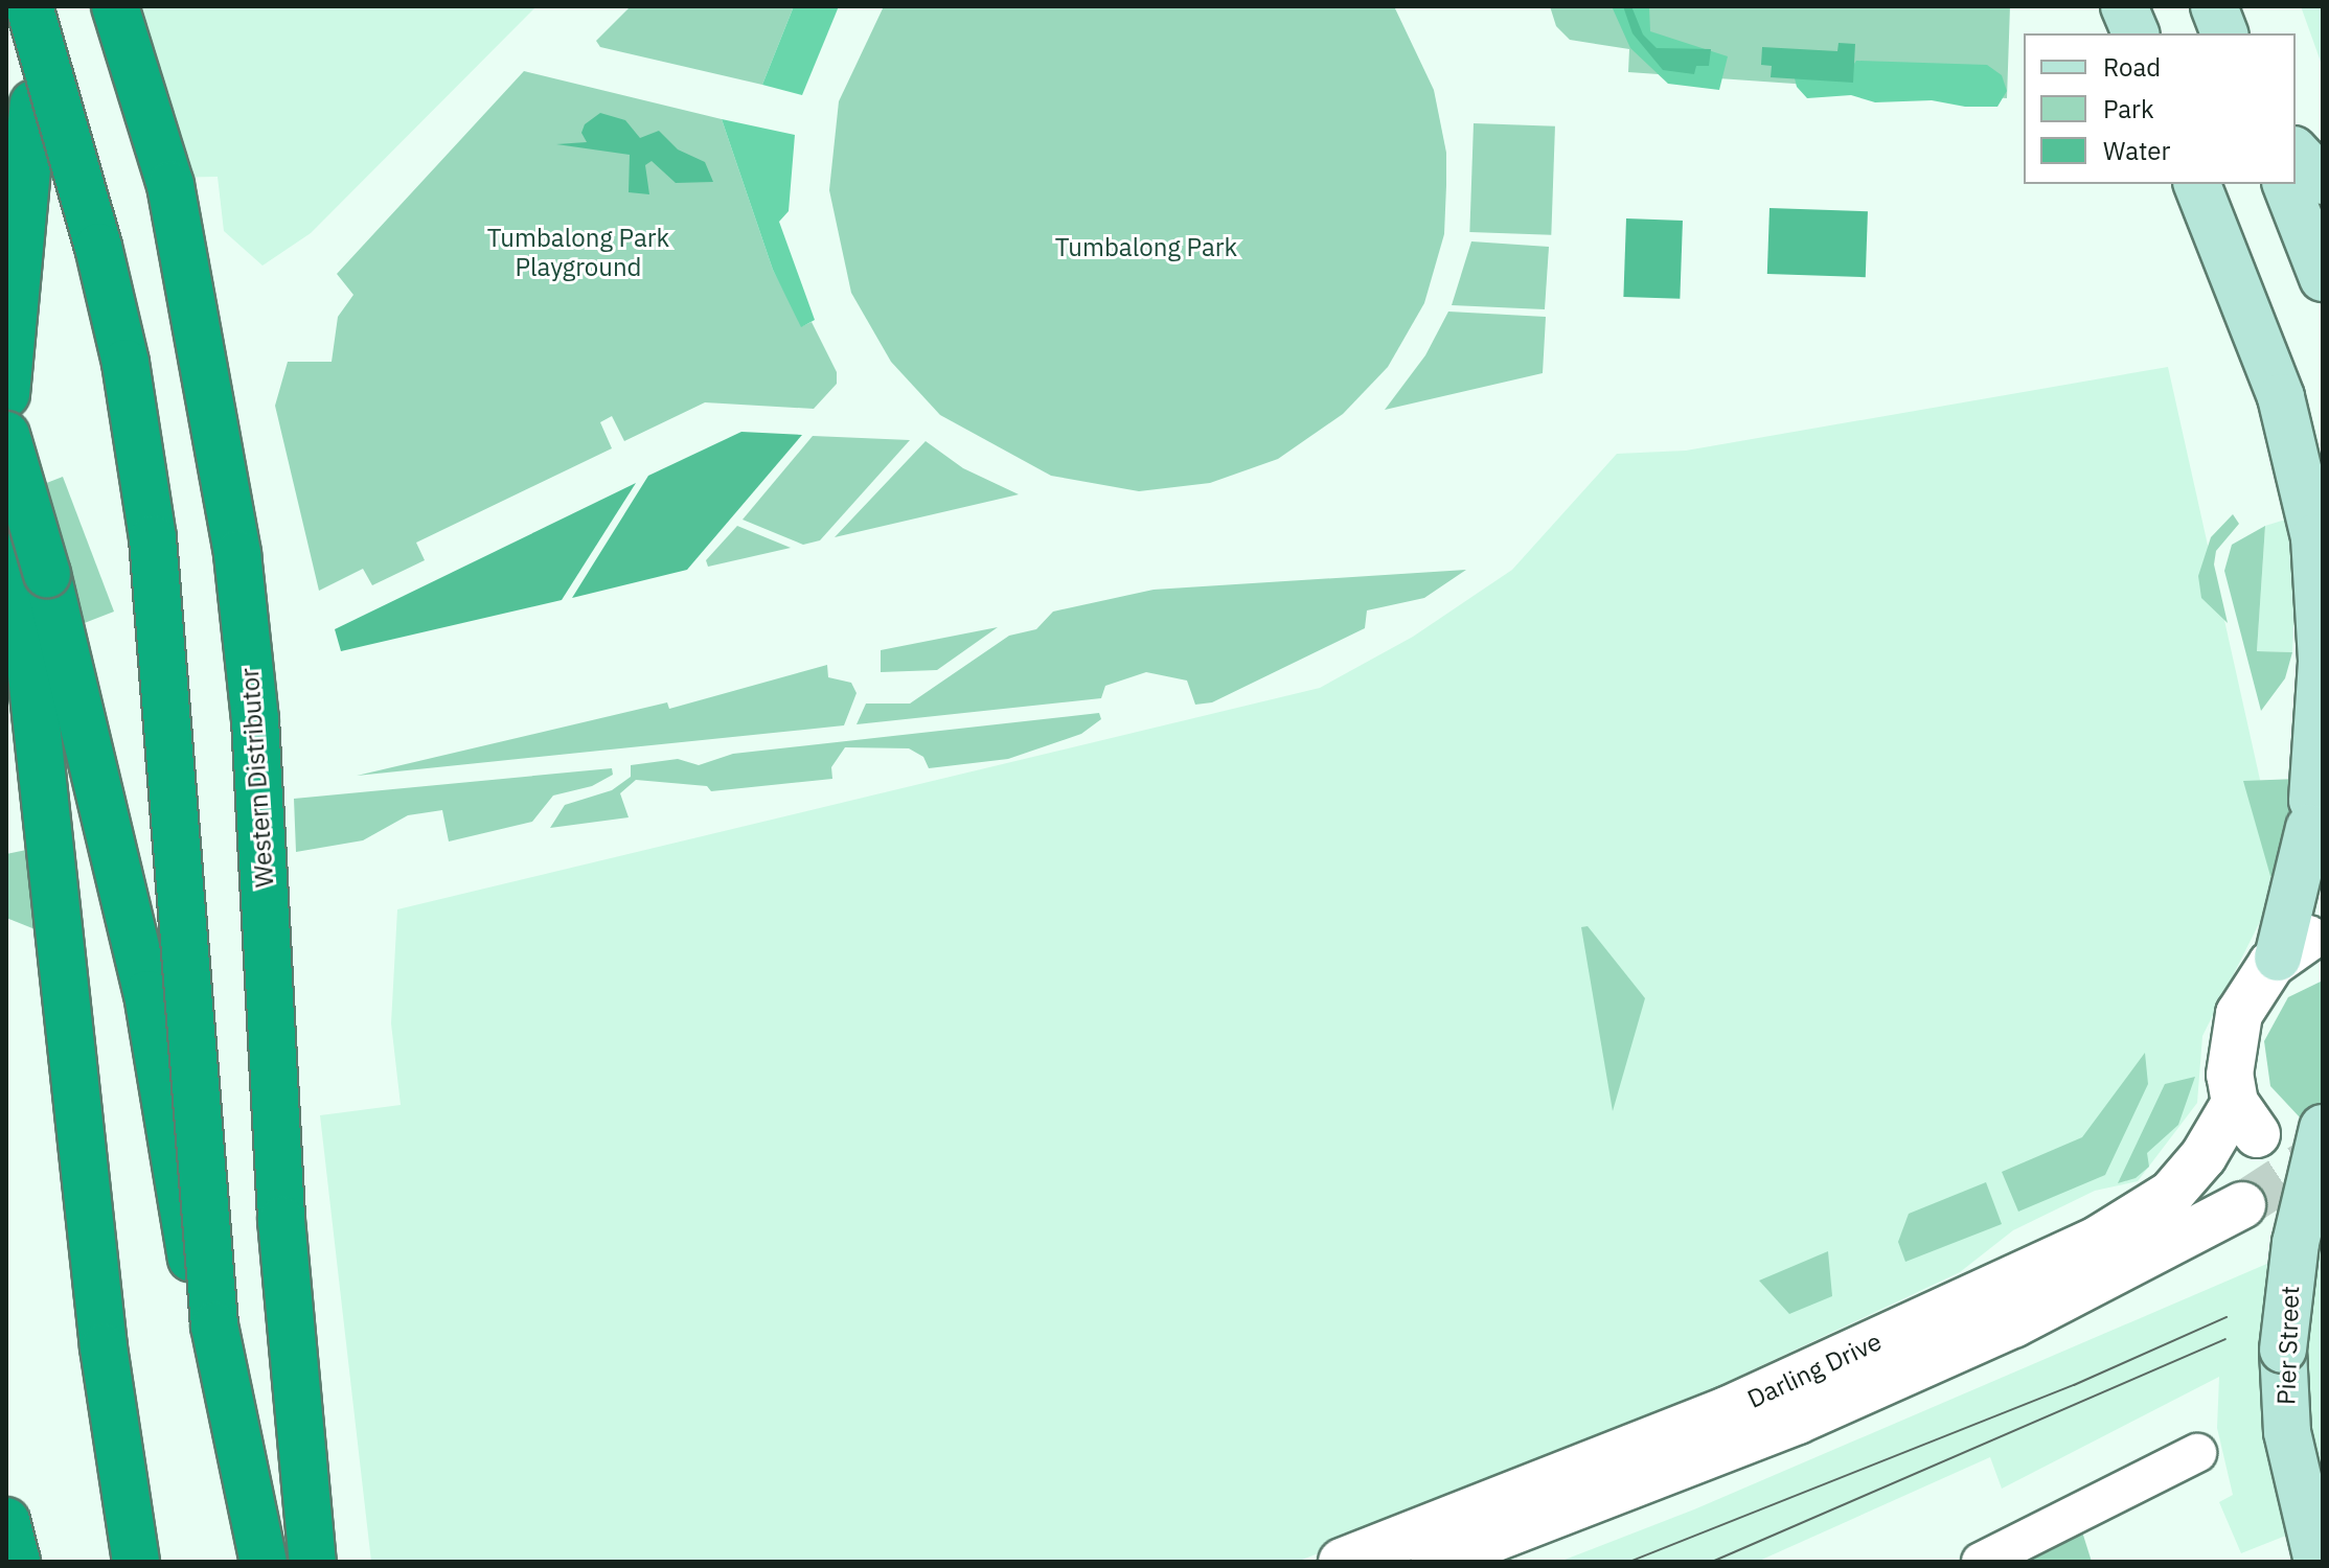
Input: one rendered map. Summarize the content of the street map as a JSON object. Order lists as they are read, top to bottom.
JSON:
{
  "streets": {
    "highway": ["Western Distributor"],
    "main road": ["Pier Street"],
    "street": ["Darling Drive"]
  },
  "parks": ["Tumbalong Park Playground", "Tumbalong Park"],
  "legend": ["Road", "Park", "Water"]
}
